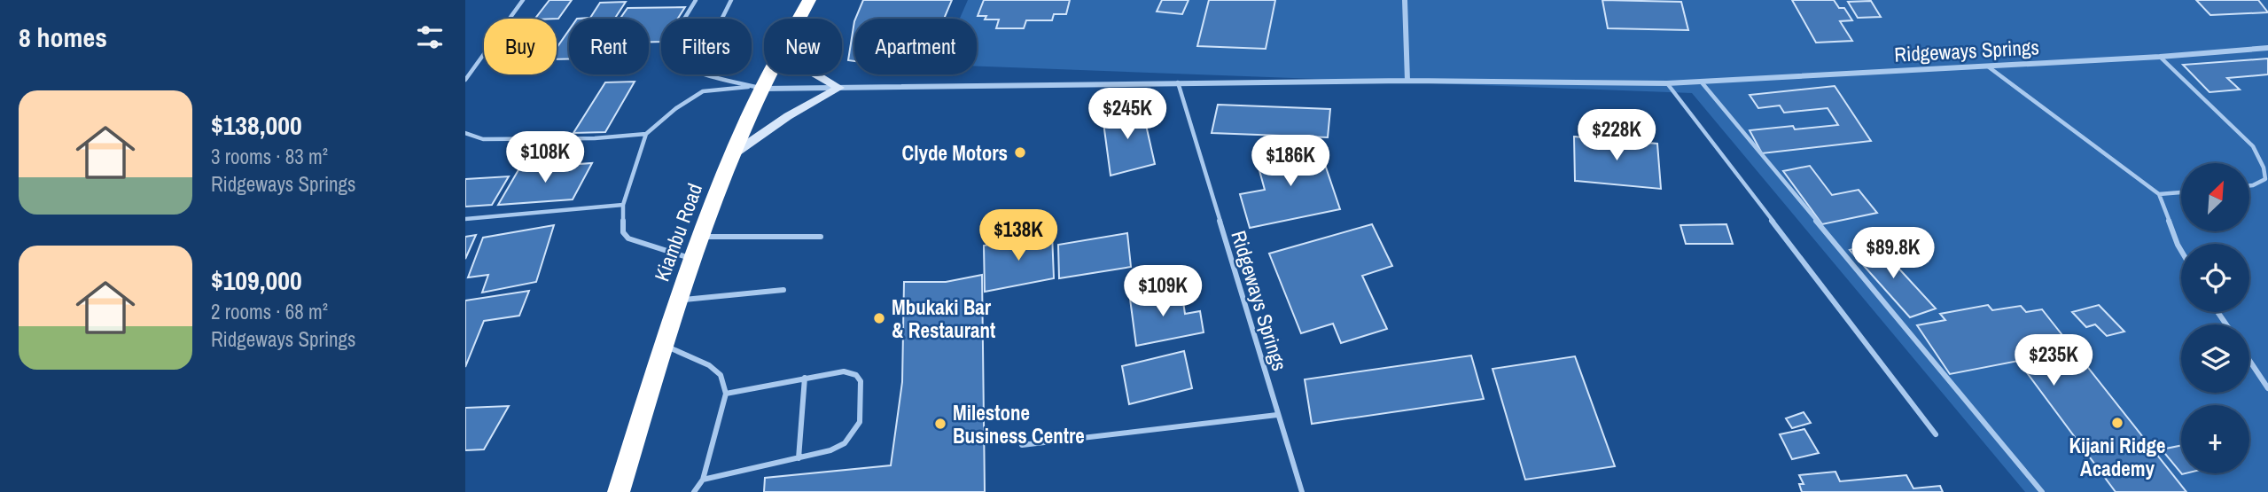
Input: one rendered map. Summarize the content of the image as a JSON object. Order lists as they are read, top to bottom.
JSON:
{
  "streets": {
    "highway": ["Kiambu Road"],
    "street": ["Ridgeways Springs"]
  },
  "crossings": [
    ["Ridgeways Springs", "Kiambu Road"]
  ],
  "places": [
    "Clyde Motors",
    "Mbukaki Bar & Restaurant",
    "Kijani Ridge Academy",
    "Milestone Business Centre"
  ],
  "north": "top right",
  "page": {
    "heading": "8 homes",
    "chip": [
      "Buy",
      "Rent",
      "Filters",
      "New",
      "Apartment"
    ],
    "list": [
      {
        "name": "$138,000",
        "note": "3 rooms · 83 m² · Ridgeways Springs"
      },
      {
        "name": "$109,000",
        "note": "2 rooms · 68 m² · Ridgeways Springs"
      }
    ],
    "price": [
      "$245K",
      "$228K",
      "$108K",
      "$186K",
      "$138K",
      "$89.8K",
      "$109K",
      "$235K"
    ],
    "map_buttons": "+"
  }
}
